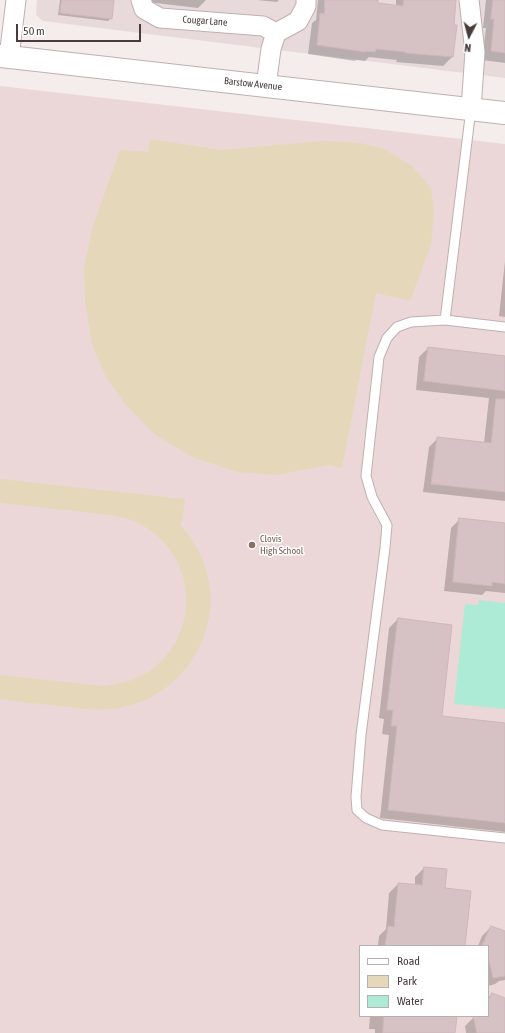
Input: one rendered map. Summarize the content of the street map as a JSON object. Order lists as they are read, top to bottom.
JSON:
{
  "streets": {
    "street": ["Cougar Lane", "Barstow Avenue"]
  },
  "places": ["Clovis High School"],
  "legend": ["Road", "Park", "Water"],
  "scale_bar": "50 m",
  "north": "bottom"
}
